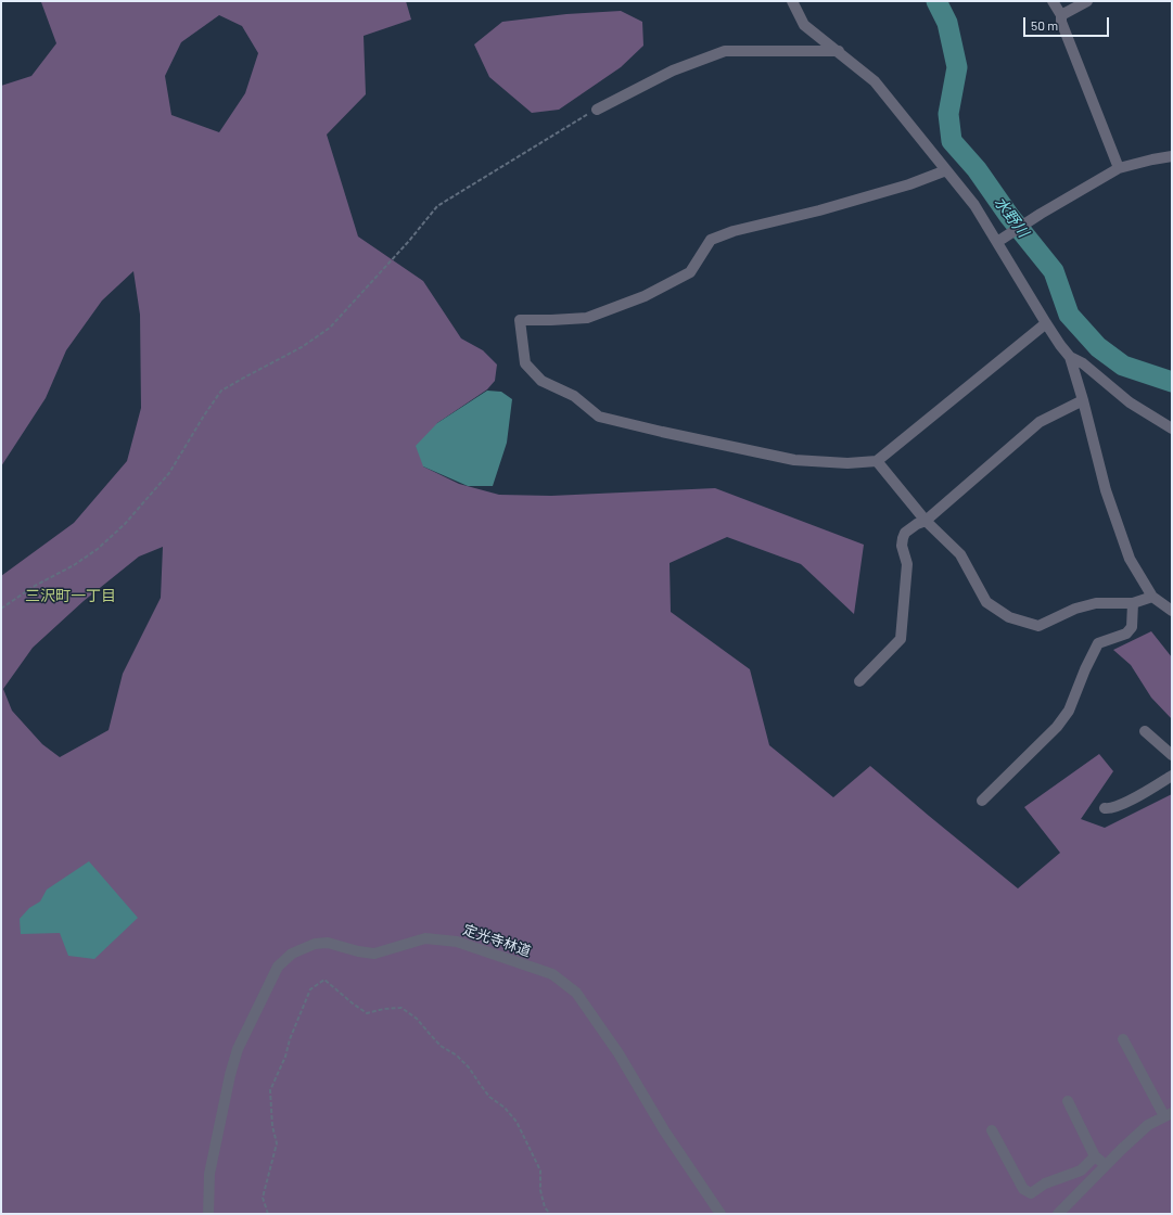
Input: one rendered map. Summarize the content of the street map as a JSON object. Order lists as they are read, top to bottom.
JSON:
{
  "streets": {
    "street": ["定光寺林道"]
  },
  "districts": ["三沢町一丁目"],
  "water": ["水野川"],
  "scale_bar": "50 m"
}
